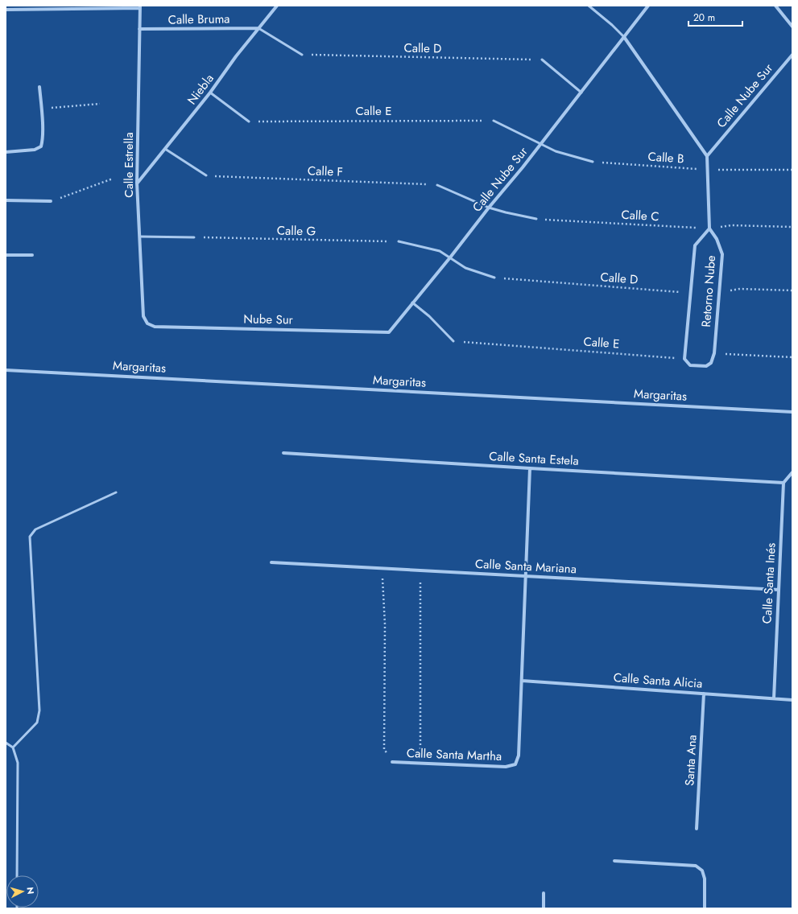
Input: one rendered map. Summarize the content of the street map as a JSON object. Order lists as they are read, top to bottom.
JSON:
{
  "streets": {
    "street": [
      "Calle Bruma",
      "Niebla",
      "Calle Nube Sur",
      "Calle Estrella",
      "Retorno Nube",
      "Nube Sur",
      "Margaritas",
      "Calle Santa Estela",
      "Calle Santa Mariana",
      "Calle Santa Inés",
      "Calle Santa Alicia",
      "Calle Santa Martha",
      "Santa Ana"
    ],
    "path": [
      "Calle D",
      "Calle E",
      "Calle B",
      "Calle F",
      "Calle C",
      "Calle G"
    ]
  },
  "crossings": [
    ["Calle Bruma", "Niebla"],
    ["Calle Bruma", "Calle Estrella"],
    ["Niebla", "Calle Estrella"],
    ["Calle Nube Sur", "Retorno Nube"],
    ["Calle Nube Sur", "Nube Sur"],
    ["Calle B", "Retorno Nube"],
    ["Calle Estrella", "Nube Sur"],
    ["Calle C", "Retorno Nube"],
    ["Calle Santa Estela", "Calle Santa Inés"],
    ["Calle Santa Mariana", "Calle Santa Inés"],
    ["Calle Santa Inés", "Calle Santa Alicia"],
    ["Calle Santa Alicia", "Calle Santa Martha"],
    ["Calle Santa Alicia", "Santa Ana"]
  ],
  "scale_bar": "20 m",
  "north": "right"
}
